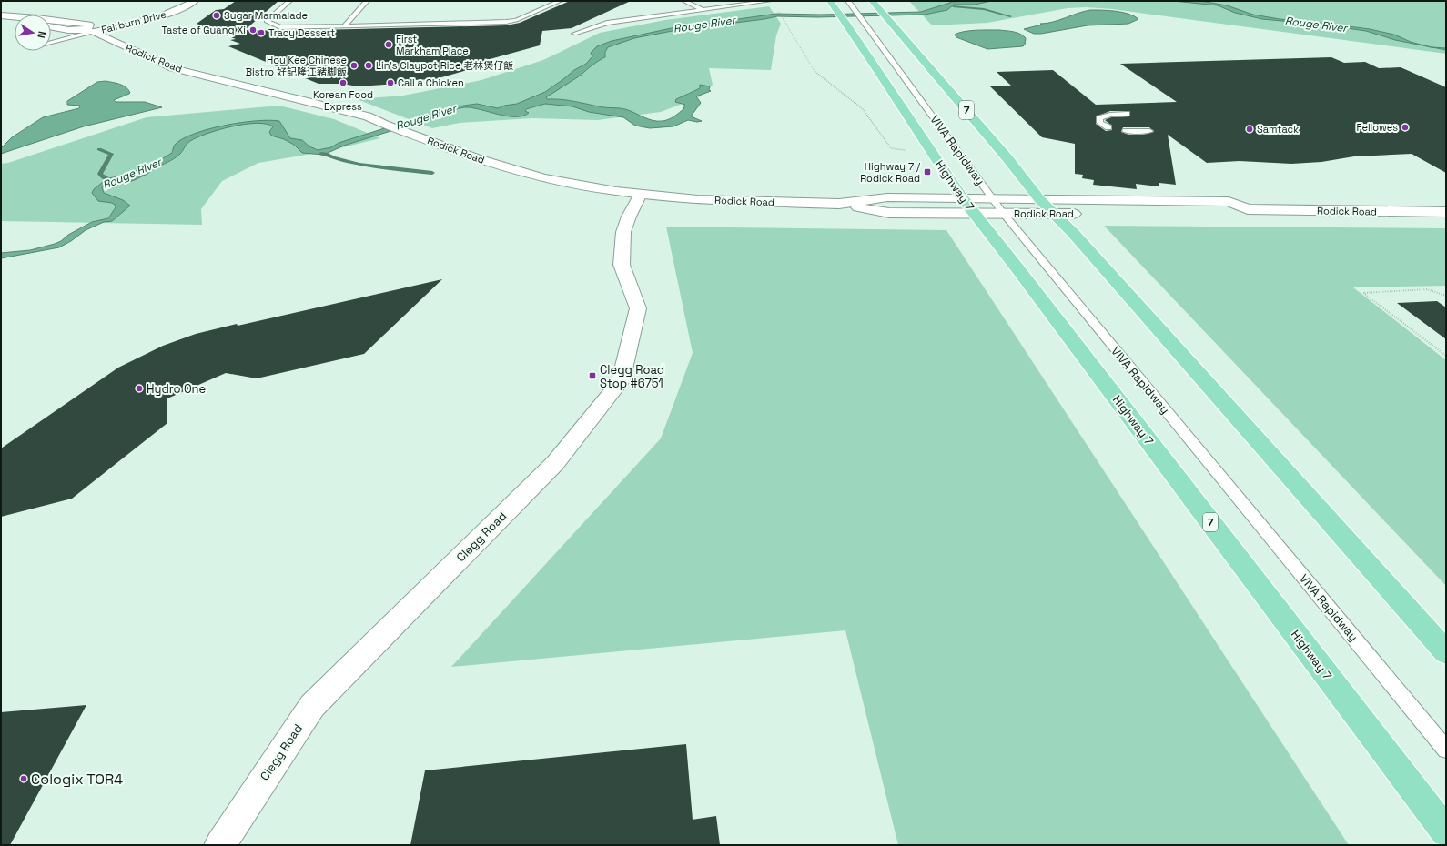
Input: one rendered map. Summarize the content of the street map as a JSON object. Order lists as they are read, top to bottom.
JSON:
{
  "streets": {
    "main road": [
      "Fairburn Drive",
      "Rodick Road",
      "7",
      "Highway 7",
      "Clegg Road"
    ],
    "lane": ["VIVA Rapidway"]
  },
  "crossings": [
    ["Fairburn Drive", "Rodick Road"],
    ["Rodick Road", "7"],
    ["Rodick Road", "VIVA Rapidway"],
    ["Rodick Road", "Highway 7"],
    ["Rodick Road", "Clegg Road"]
  ],
  "water": ["Rouge River"],
  "places": {
    "other": [
      "Sugar Marmalade",
      "Taste of Guang Xi",
      "Tracy Dessert",
      "First Markham Place",
      "Hou Kee Chinese Bistro 好記隆江豬脚飯",
      "Lin's Claypot Rice 老林煲仔飯",
      "Korean Food Express",
      "Call a Chicken",
      "Fellowes",
      "Samtack",
      "Hydro One",
      "Cologix TOR4"
    ],
    "transit": ["Highway 7 / Rodick Road", "Clegg Road Stop #6751"]
  },
  "north": "right"
}
